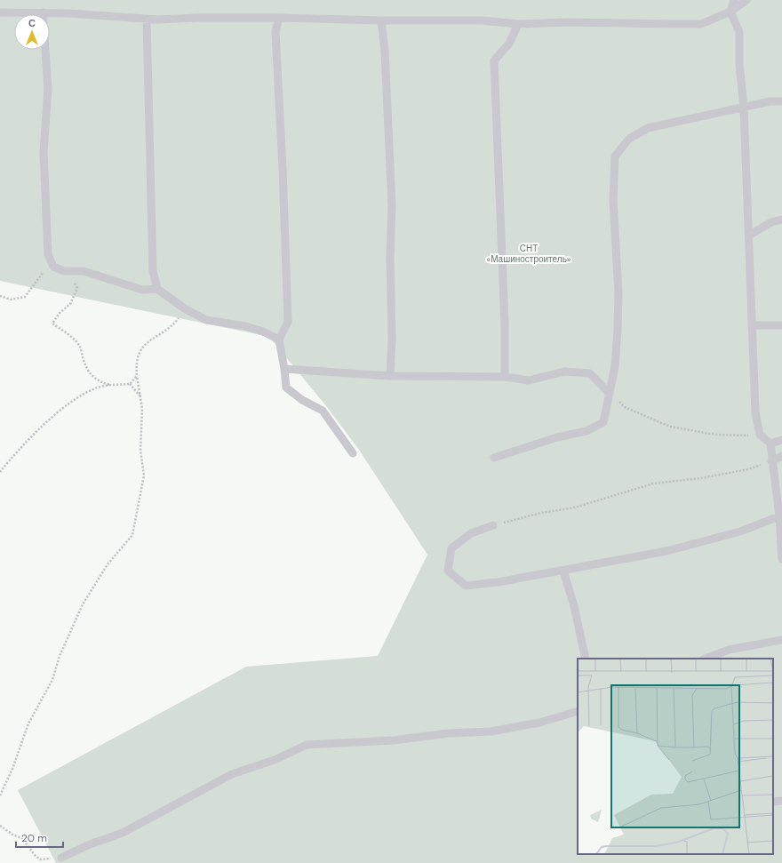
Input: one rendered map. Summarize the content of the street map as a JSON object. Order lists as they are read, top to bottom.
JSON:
{
  "parks": ["СНТ «Машиностроитель»"],
  "scale_bar": "20 m",
  "north": "top"
}
